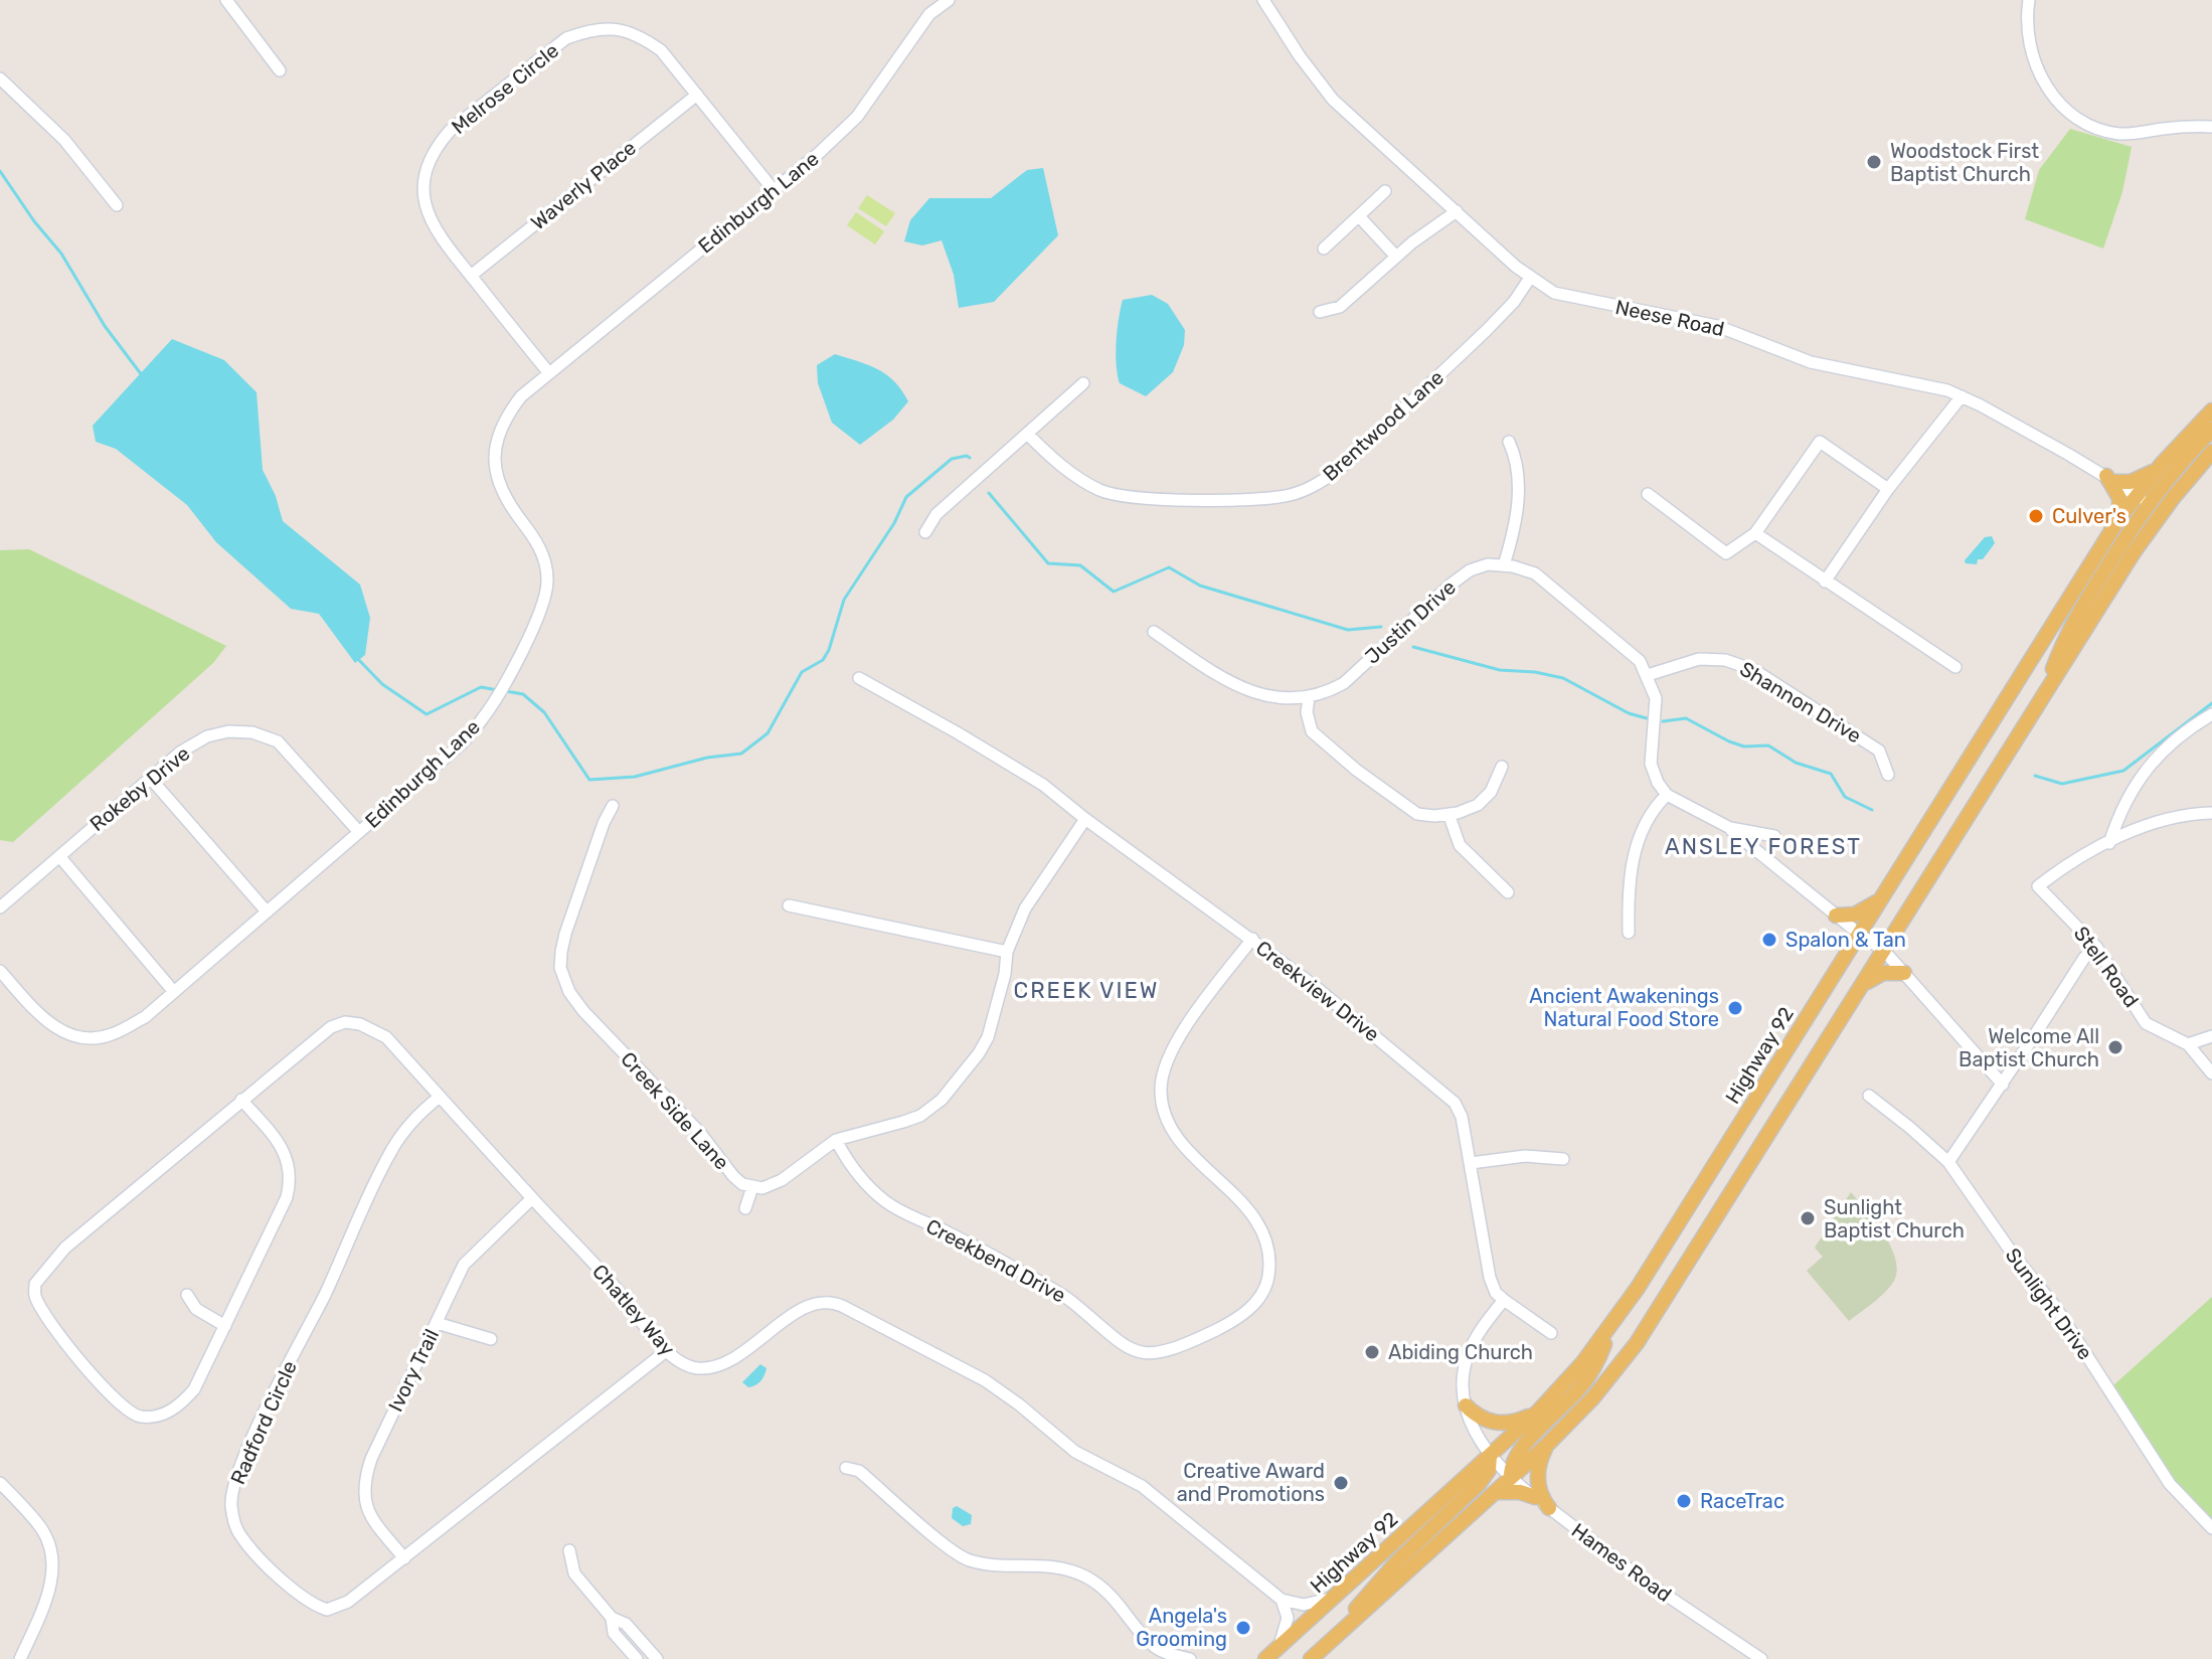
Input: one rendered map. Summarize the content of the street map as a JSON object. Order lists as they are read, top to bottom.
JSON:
{
  "streets": {
    "main road": ["Highway 92"],
    "street": [
      "Melrose Circle",
      "Waverly Place",
      "Edinburgh Lane",
      "Neese Road",
      "Brentwood Lane",
      "Justin Drive",
      "Shannon Drive",
      "Rokeby Drive",
      "Stell Road",
      "Creekview Drive",
      "Creek Side Lane",
      "Creekbend Drive",
      "Sunlight Drive",
      "Chatley Way",
      "Ivory Trail",
      "Radford Circle",
      "Hames Road"
    ]
  },
  "crossings": [
    ["Melrose Circle", "Waverly Place"],
    ["Melrose Circle", "Edinburgh Lane"],
    ["Edinburgh Lane", "Rokeby Drive"],
    ["Neese Road", "Brentwood Lane"],
    ["Neese Road", "Highway 92"],
    ["Creekview Drive", "Creekbend Drive"],
    ["Highway 92", "Hames Road"],
    ["Chatley Way", "Ivory Trail"],
    ["Chatley Way", "Radford Circle"],
    ["Ivory Trail", "Radford Circle"]
  ],
  "districts": ["ANSLEY FOREST", "CREEK VIEW"],
  "places": [
    "Woodstock First Baptist Church",
    "Culver's",
    "Spalon & Tan",
    "Ancient Awakenings Natural Food Store",
    "Welcome All Baptist Church",
    "Sunlight Baptist Church",
    "Abiding Church",
    "Creative Award and Promotions",
    "RaceTrac",
    "Angela's Grooming"
  ]
}
